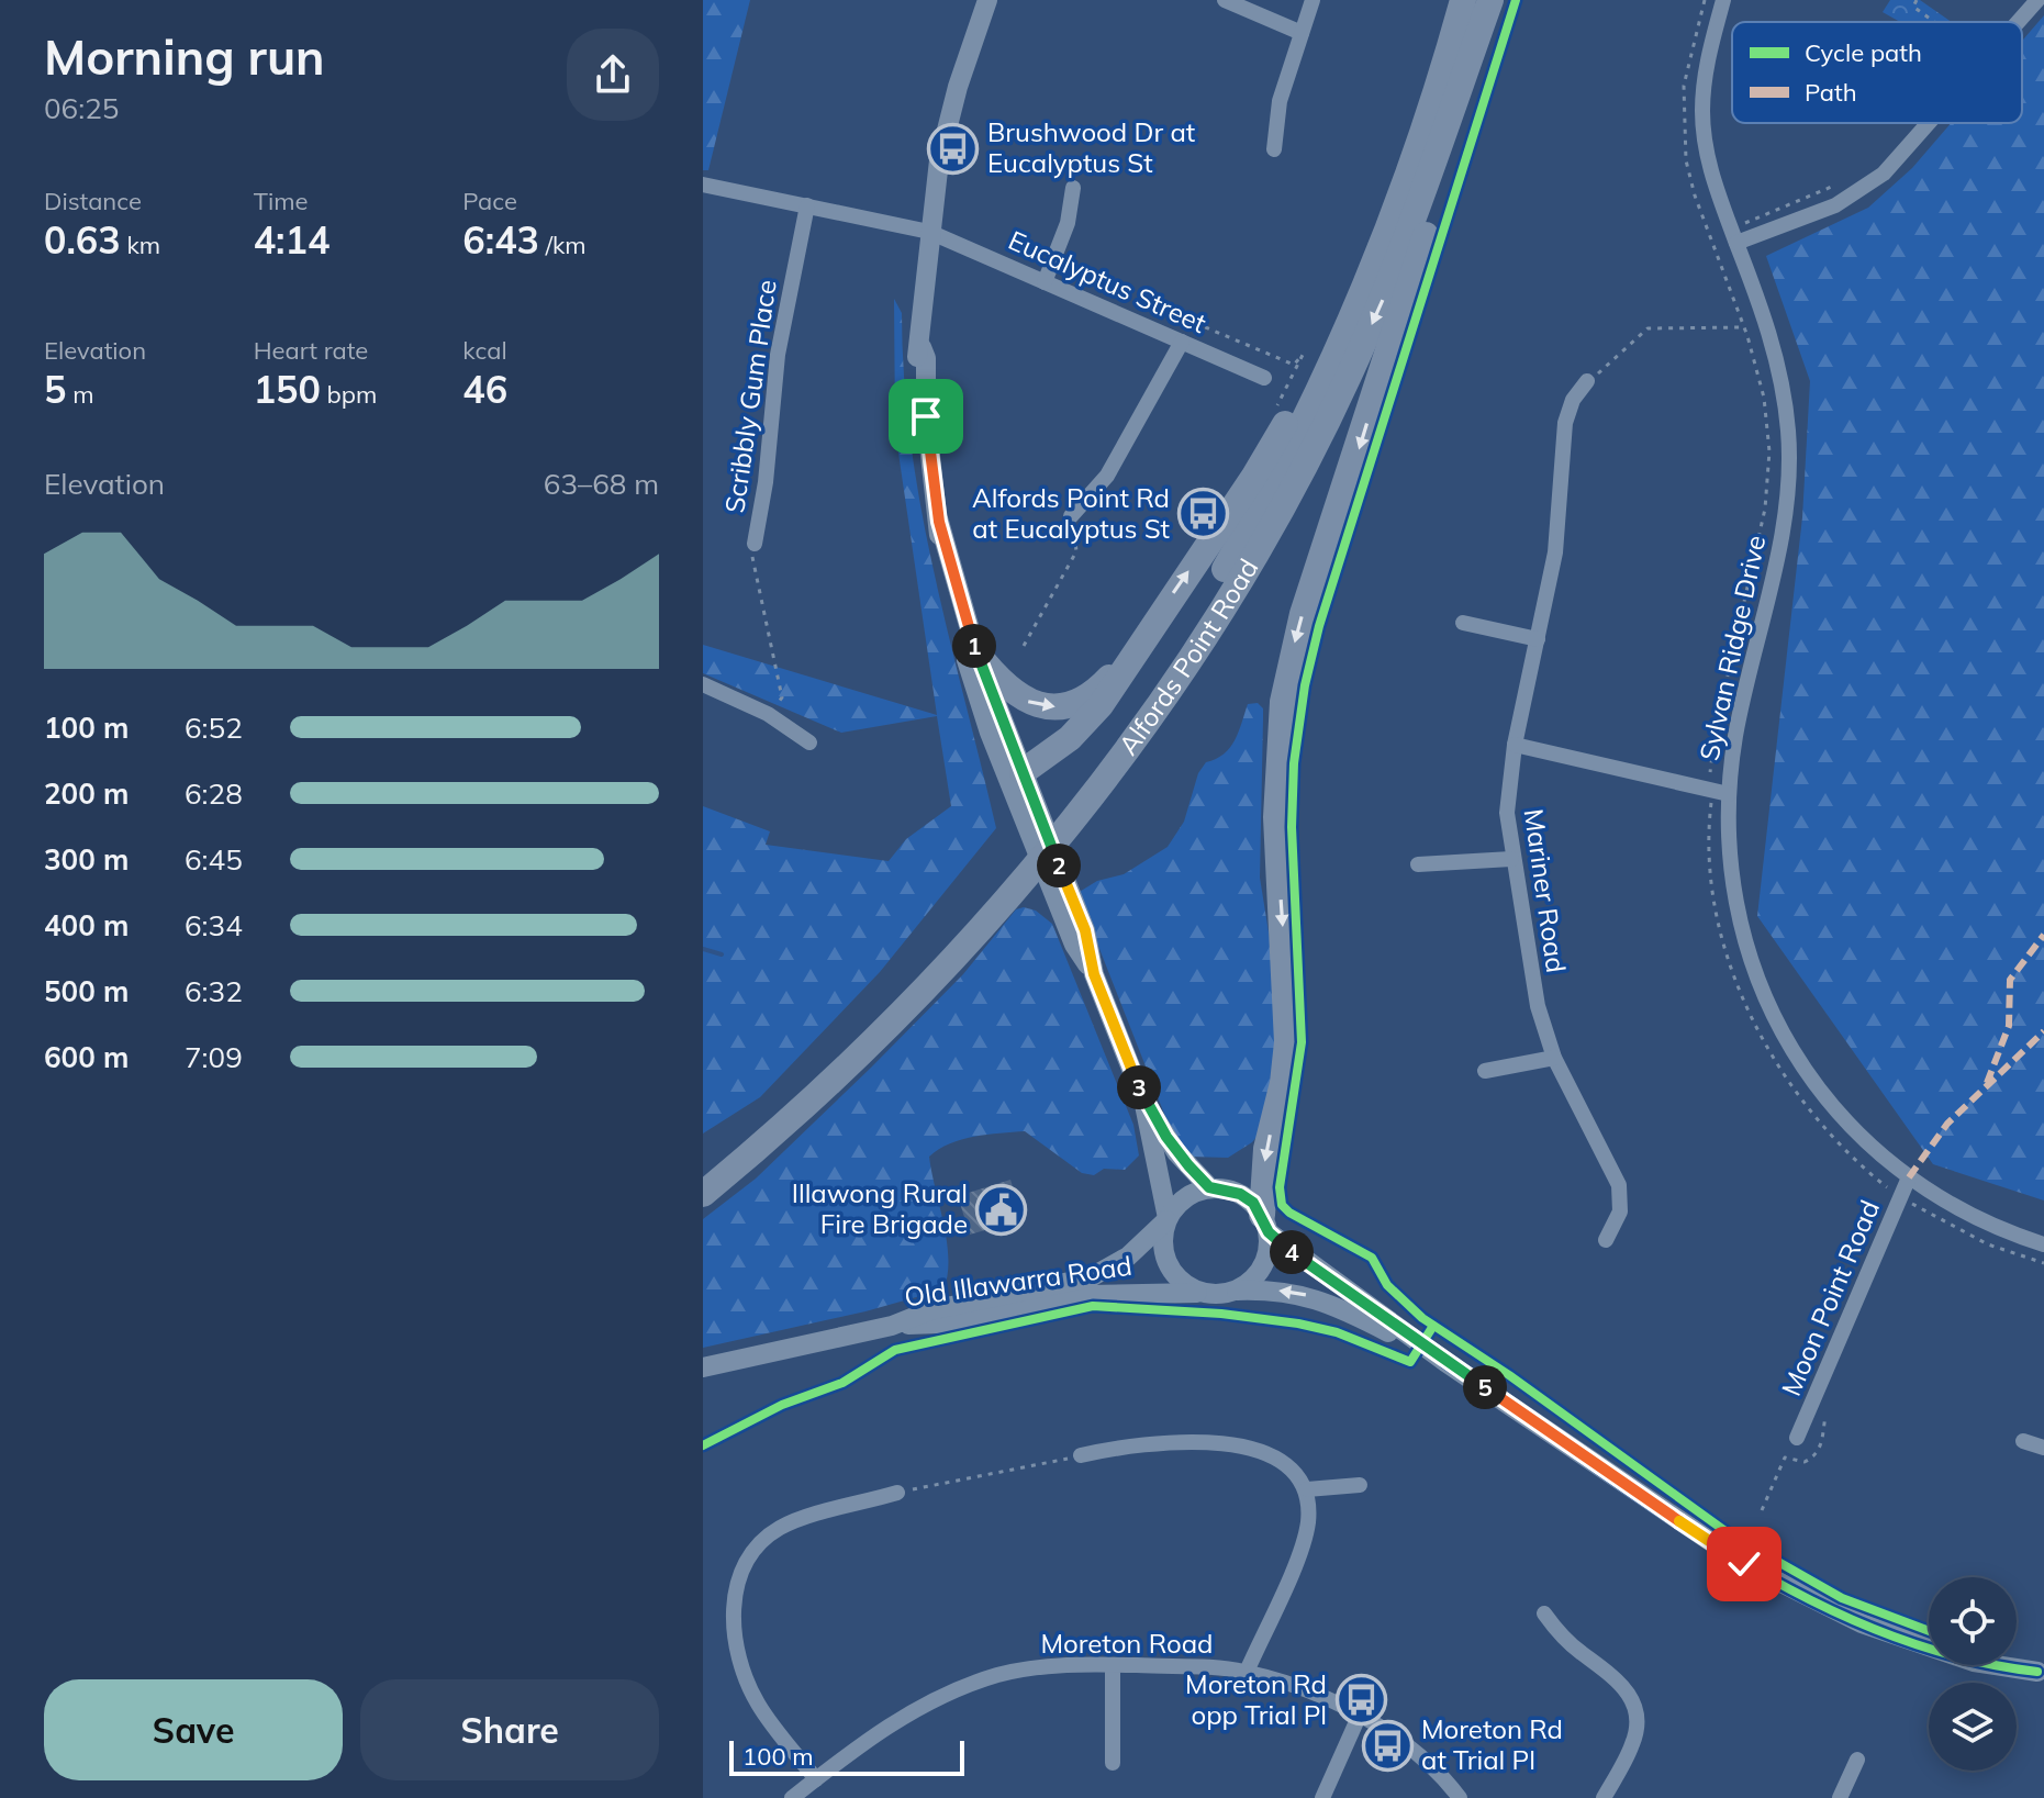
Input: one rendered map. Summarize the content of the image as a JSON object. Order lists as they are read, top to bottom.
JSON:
{
  "streets": {
    "highway": ["Alfords Point Road"],
    "street": [
      "Eucalyptus Street",
      "Scribbly Gum Place",
      "Sylvan Ridge Drive",
      "Mariner Road",
      "Old Illawarra Road",
      "Moon Point Road",
      "Moreton Road"
    ]
  },
  "crossings": [
    ["Eucalyptus Street", "Scribbly Gum Place"],
    ["Sylvan Ridge Drive", "Moon Point Road"]
  ],
  "places": {
    "bus stop": [
      "Brushwood Dr at Eucalyptus St",
      "Alfords Point Rd at Eucalyptus St",
      "Moreton Rd opp Trial Pl",
      "Moreton Rd at Trial Pl"
    ],
    "public building": ["Illawong Rural Fire Brigade"]
  },
  "legend": ["Cycle path", "Path"],
  "scale_bar": "100 m",
  "page": {
    "heading": ["Morning run", "06:25"],
    "stats": [
      ["Distance", "0.63 km"],
      ["Time", "4:14"],
      ["Pace", "6:43 /km"],
      ["Elevation", "5 m"],
      ["Heart rate", "150 bpm"],
      ["kcal", "46"]
    ],
    "chart": ["Elevation", "63–68 m"],
    "pins": [
      "1",
      "2",
      "3",
      "4",
      "5"
    ],
    "list": [
      {
        "name": "100 m",
        "note": "6:52"
      },
      {
        "name": "200 m",
        "note": "6:28"
      },
      {
        "name": "300 m",
        "note": "6:45"
      },
      {
        "name": "400 m",
        "note": "6:34"
      },
      {
        "name": "500 m",
        "note": "6:32"
      },
      {
        "name": "600 m",
        "note": "7:09"
      }
    ],
    "buttons": ["Save", "Share"],
    "scale": "100 m"
  }
}
